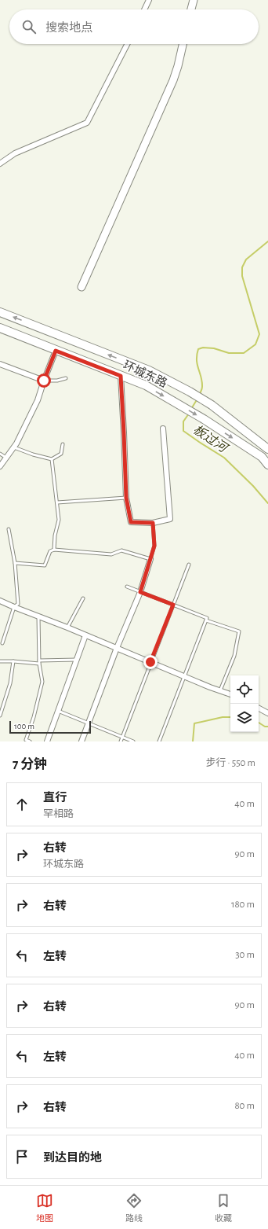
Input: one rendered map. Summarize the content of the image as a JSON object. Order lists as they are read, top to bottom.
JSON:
{
  "streets": {
    "main road": ["环城东路"]
  },
  "water": ["板过河"],
  "scale_bar": "100 m",
  "page": {
    "search": "搜索地点",
    "scale": "100 m",
    "heading": ["7 分钟", "步行 · 550 m"],
    "list": [
      ["直行", "罕相路", "40 m"],
      ["右转", "环城东路", "90 m"],
      ["右转", "180 m"],
      ["左转", "30 m"],
      ["右转", "90 m"],
      ["左转", "40 m"],
      ["右转", "80 m"],
      "到达目的地"
    ],
    "nav": ["地图", "路线", "收藏"]
  }
}
